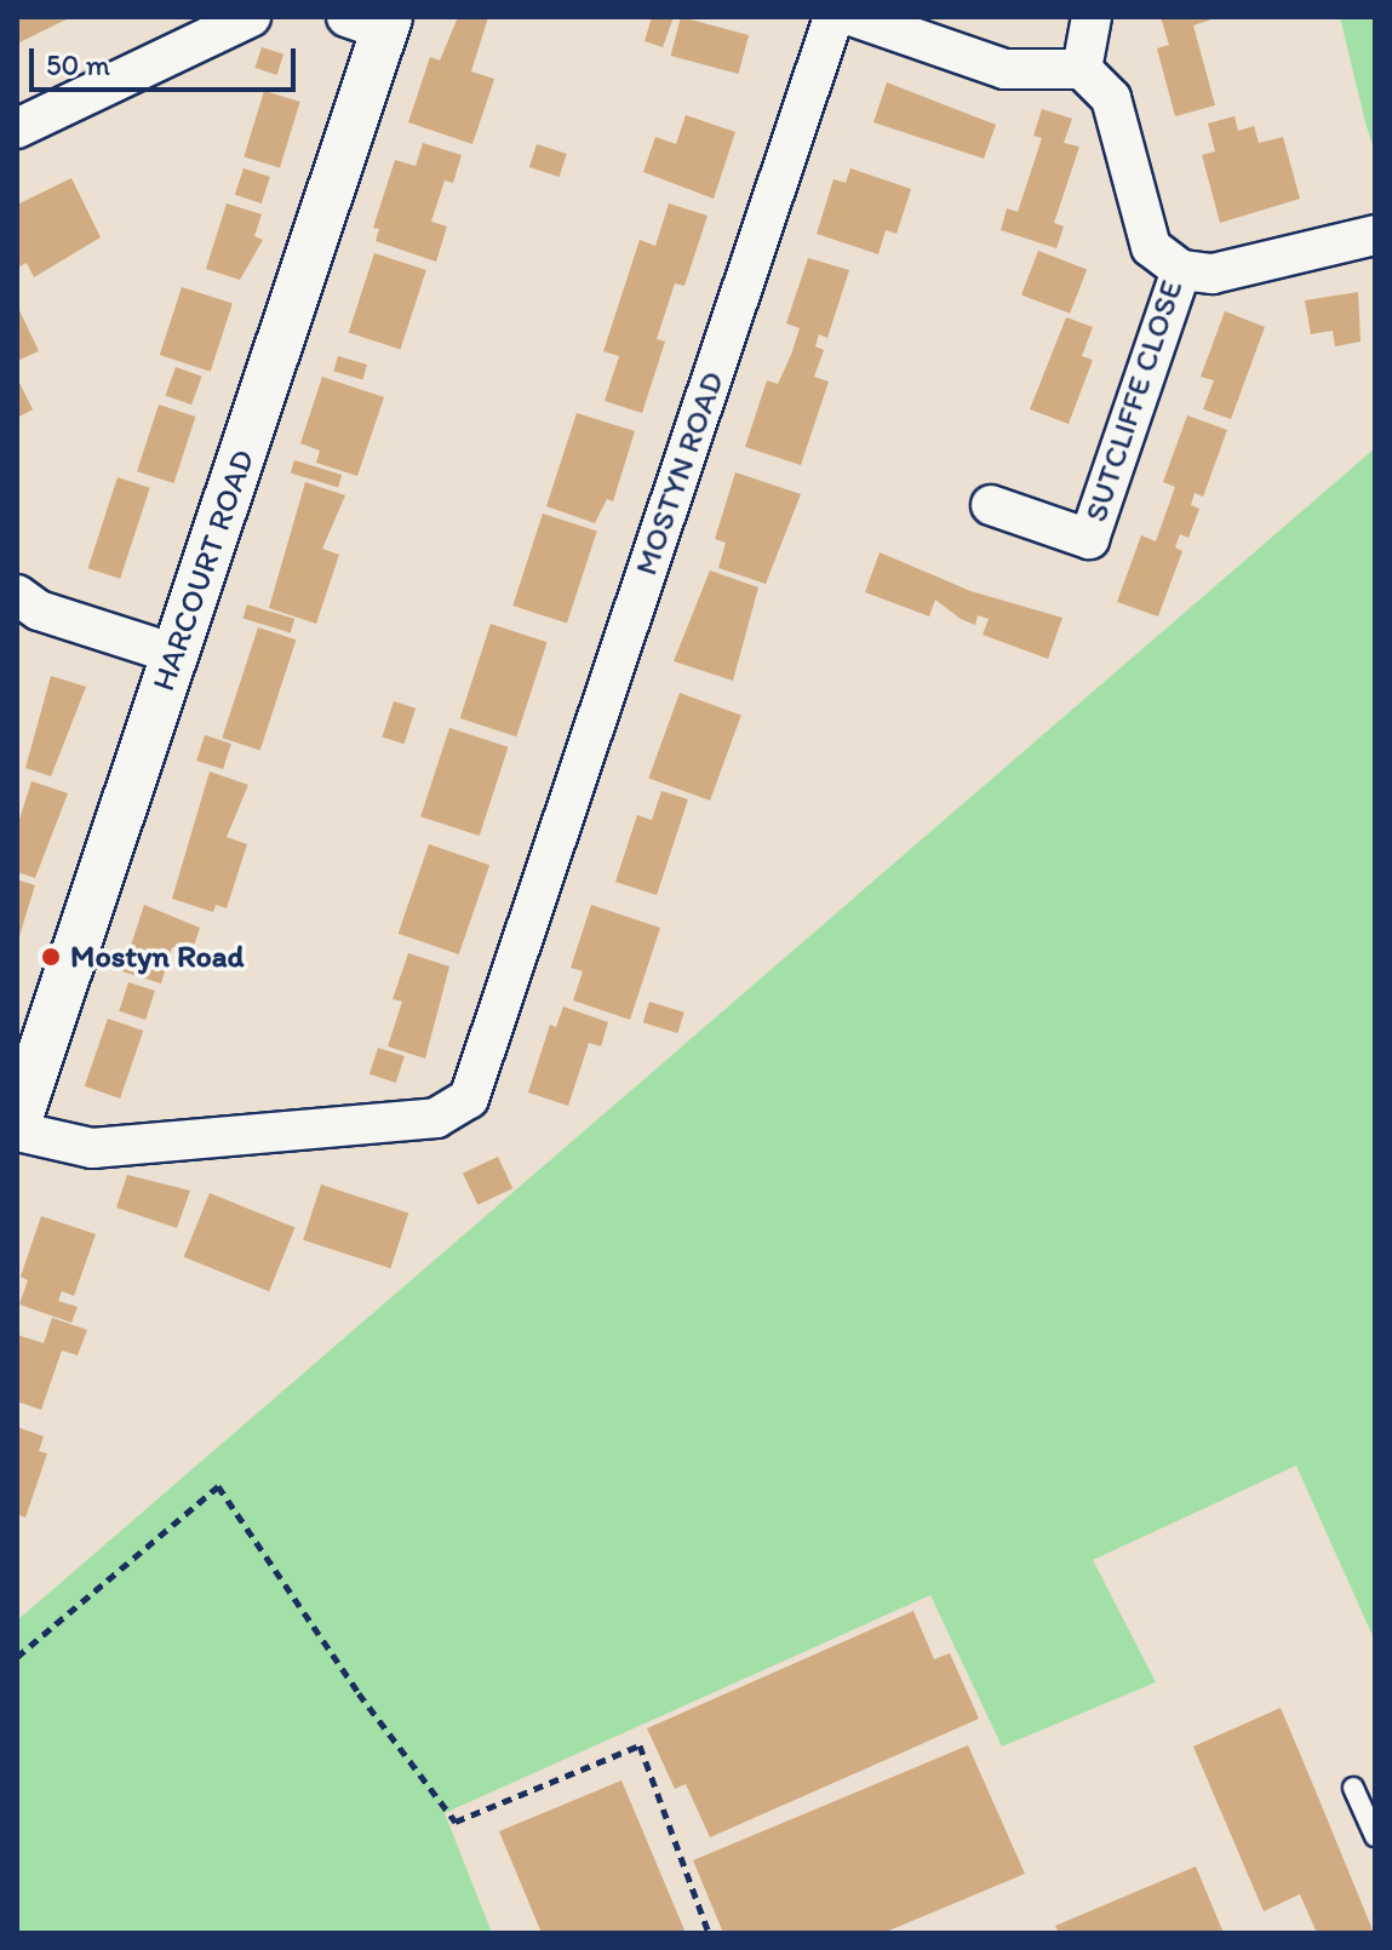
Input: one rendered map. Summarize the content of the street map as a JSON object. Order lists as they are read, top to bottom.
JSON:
{
  "streets": {
    "street": ["SUTCLIFFE CLOSE", "MOSTYN ROAD", "HARCOURT ROAD"]
  },
  "crossings": [
    ["MOSTYN ROAD", "HARCOURT ROAD"]
  ],
  "places": ["Mostyn Road"],
  "scale_bar": "50 m"
}
